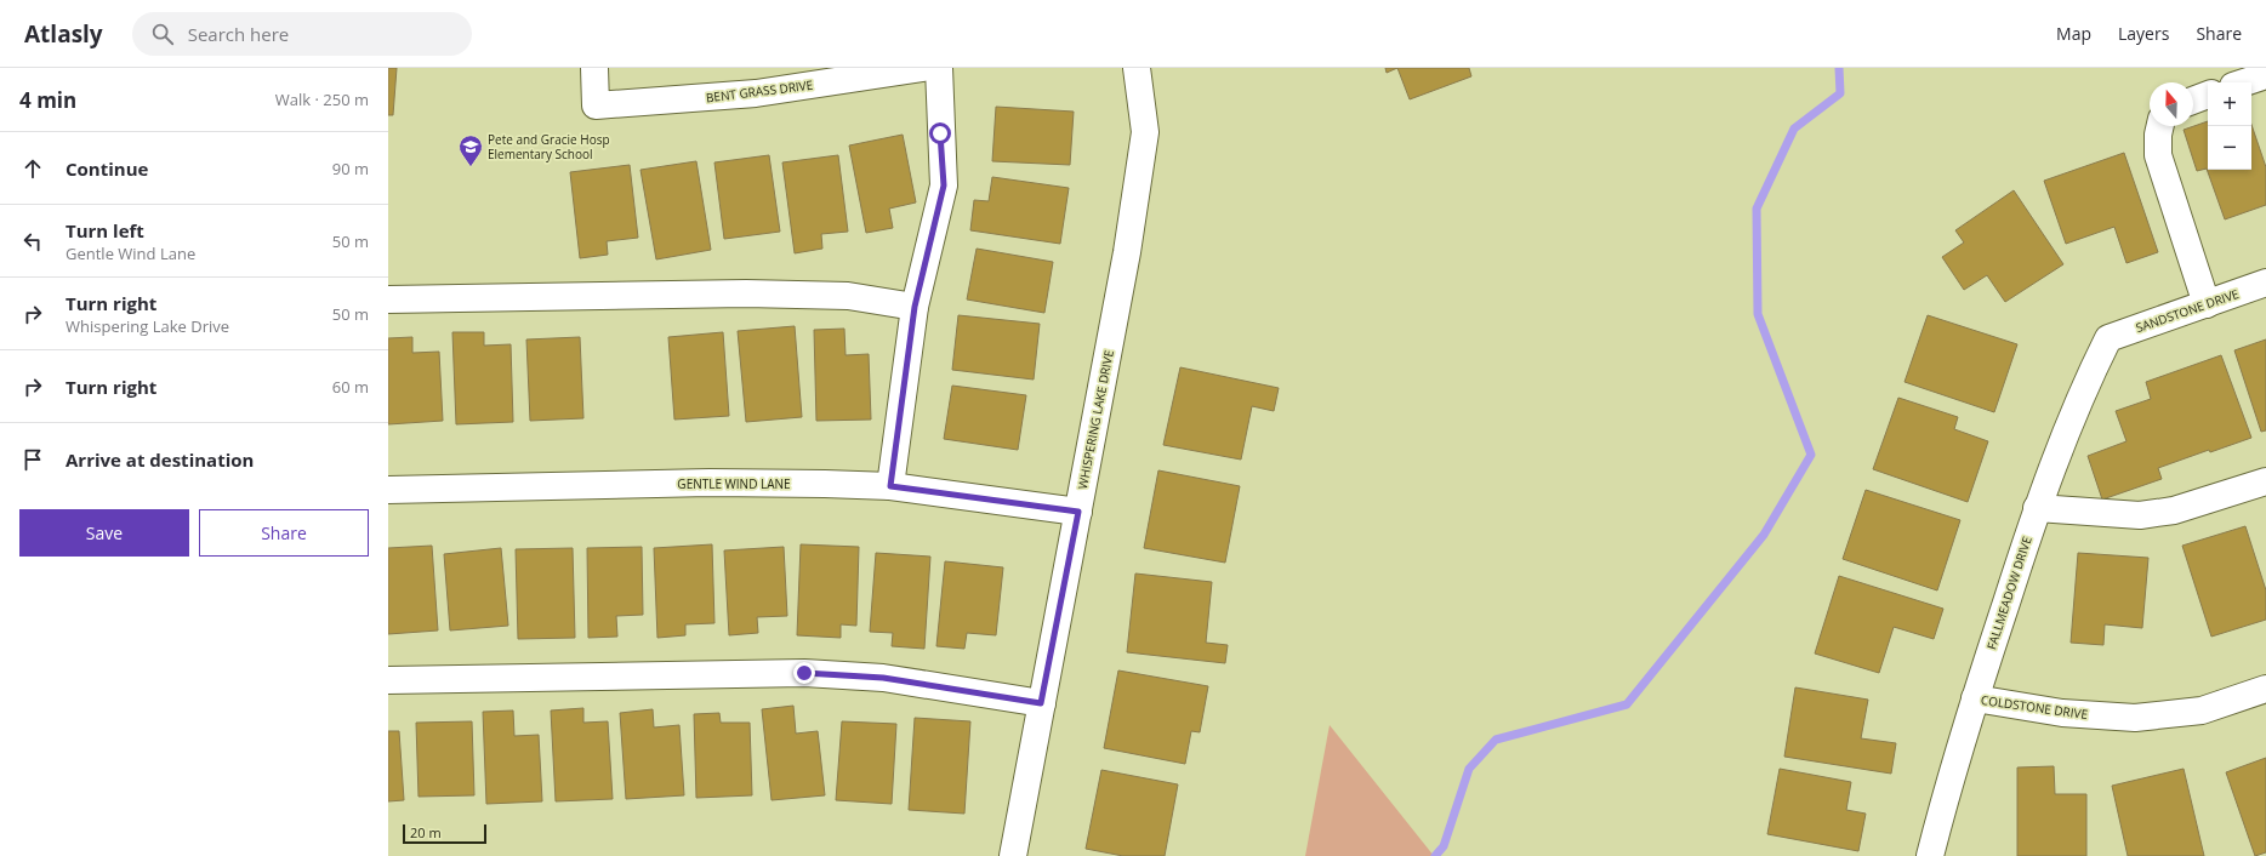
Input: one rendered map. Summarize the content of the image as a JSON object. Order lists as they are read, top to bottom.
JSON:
{
  "streets": {
    "street": [
      "BENT GRASS DRIVE",
      "SANDSTONE DRIVE",
      "WHISPERING LAKE DRIVE",
      "GENTLE WIND LANE",
      "FALLMEADOW DRIVE",
      "COLDSTONE DRIVE"
    ]
  },
  "crossings": [
    ["SANDSTONE DRIVE", "FALLMEADOW DRIVE"],
    ["WHISPERING LAKE DRIVE", "GENTLE WIND LANE"],
    ["FALLMEADOW DRIVE", "COLDSTONE DRIVE"]
  ],
  "places": {
    "school or university": ["Pete and Gracie Hosp Elementary School"]
  },
  "scale_bar": "20 m",
  "north": "top",
  "page": {
    "header": "Atlasly",
    "search": "Search here",
    "nav": ["Map", "Layers", "Share"],
    "heading": ["4 min", "Walk · 250 m"],
    "map_buttons": ["+", "−"],
    "list": [
      ["Continue", "90 m"],
      ["Turn left", "Gentle Wind Lane", "50 m"],
      ["Turn right", "Whispering Lake Drive", "50 m"],
      ["Turn right", "60 m"],
      "Arrive at destination"
    ],
    "buttons": ["Save", "Share"],
    "scale": "20 m"
  }
}
